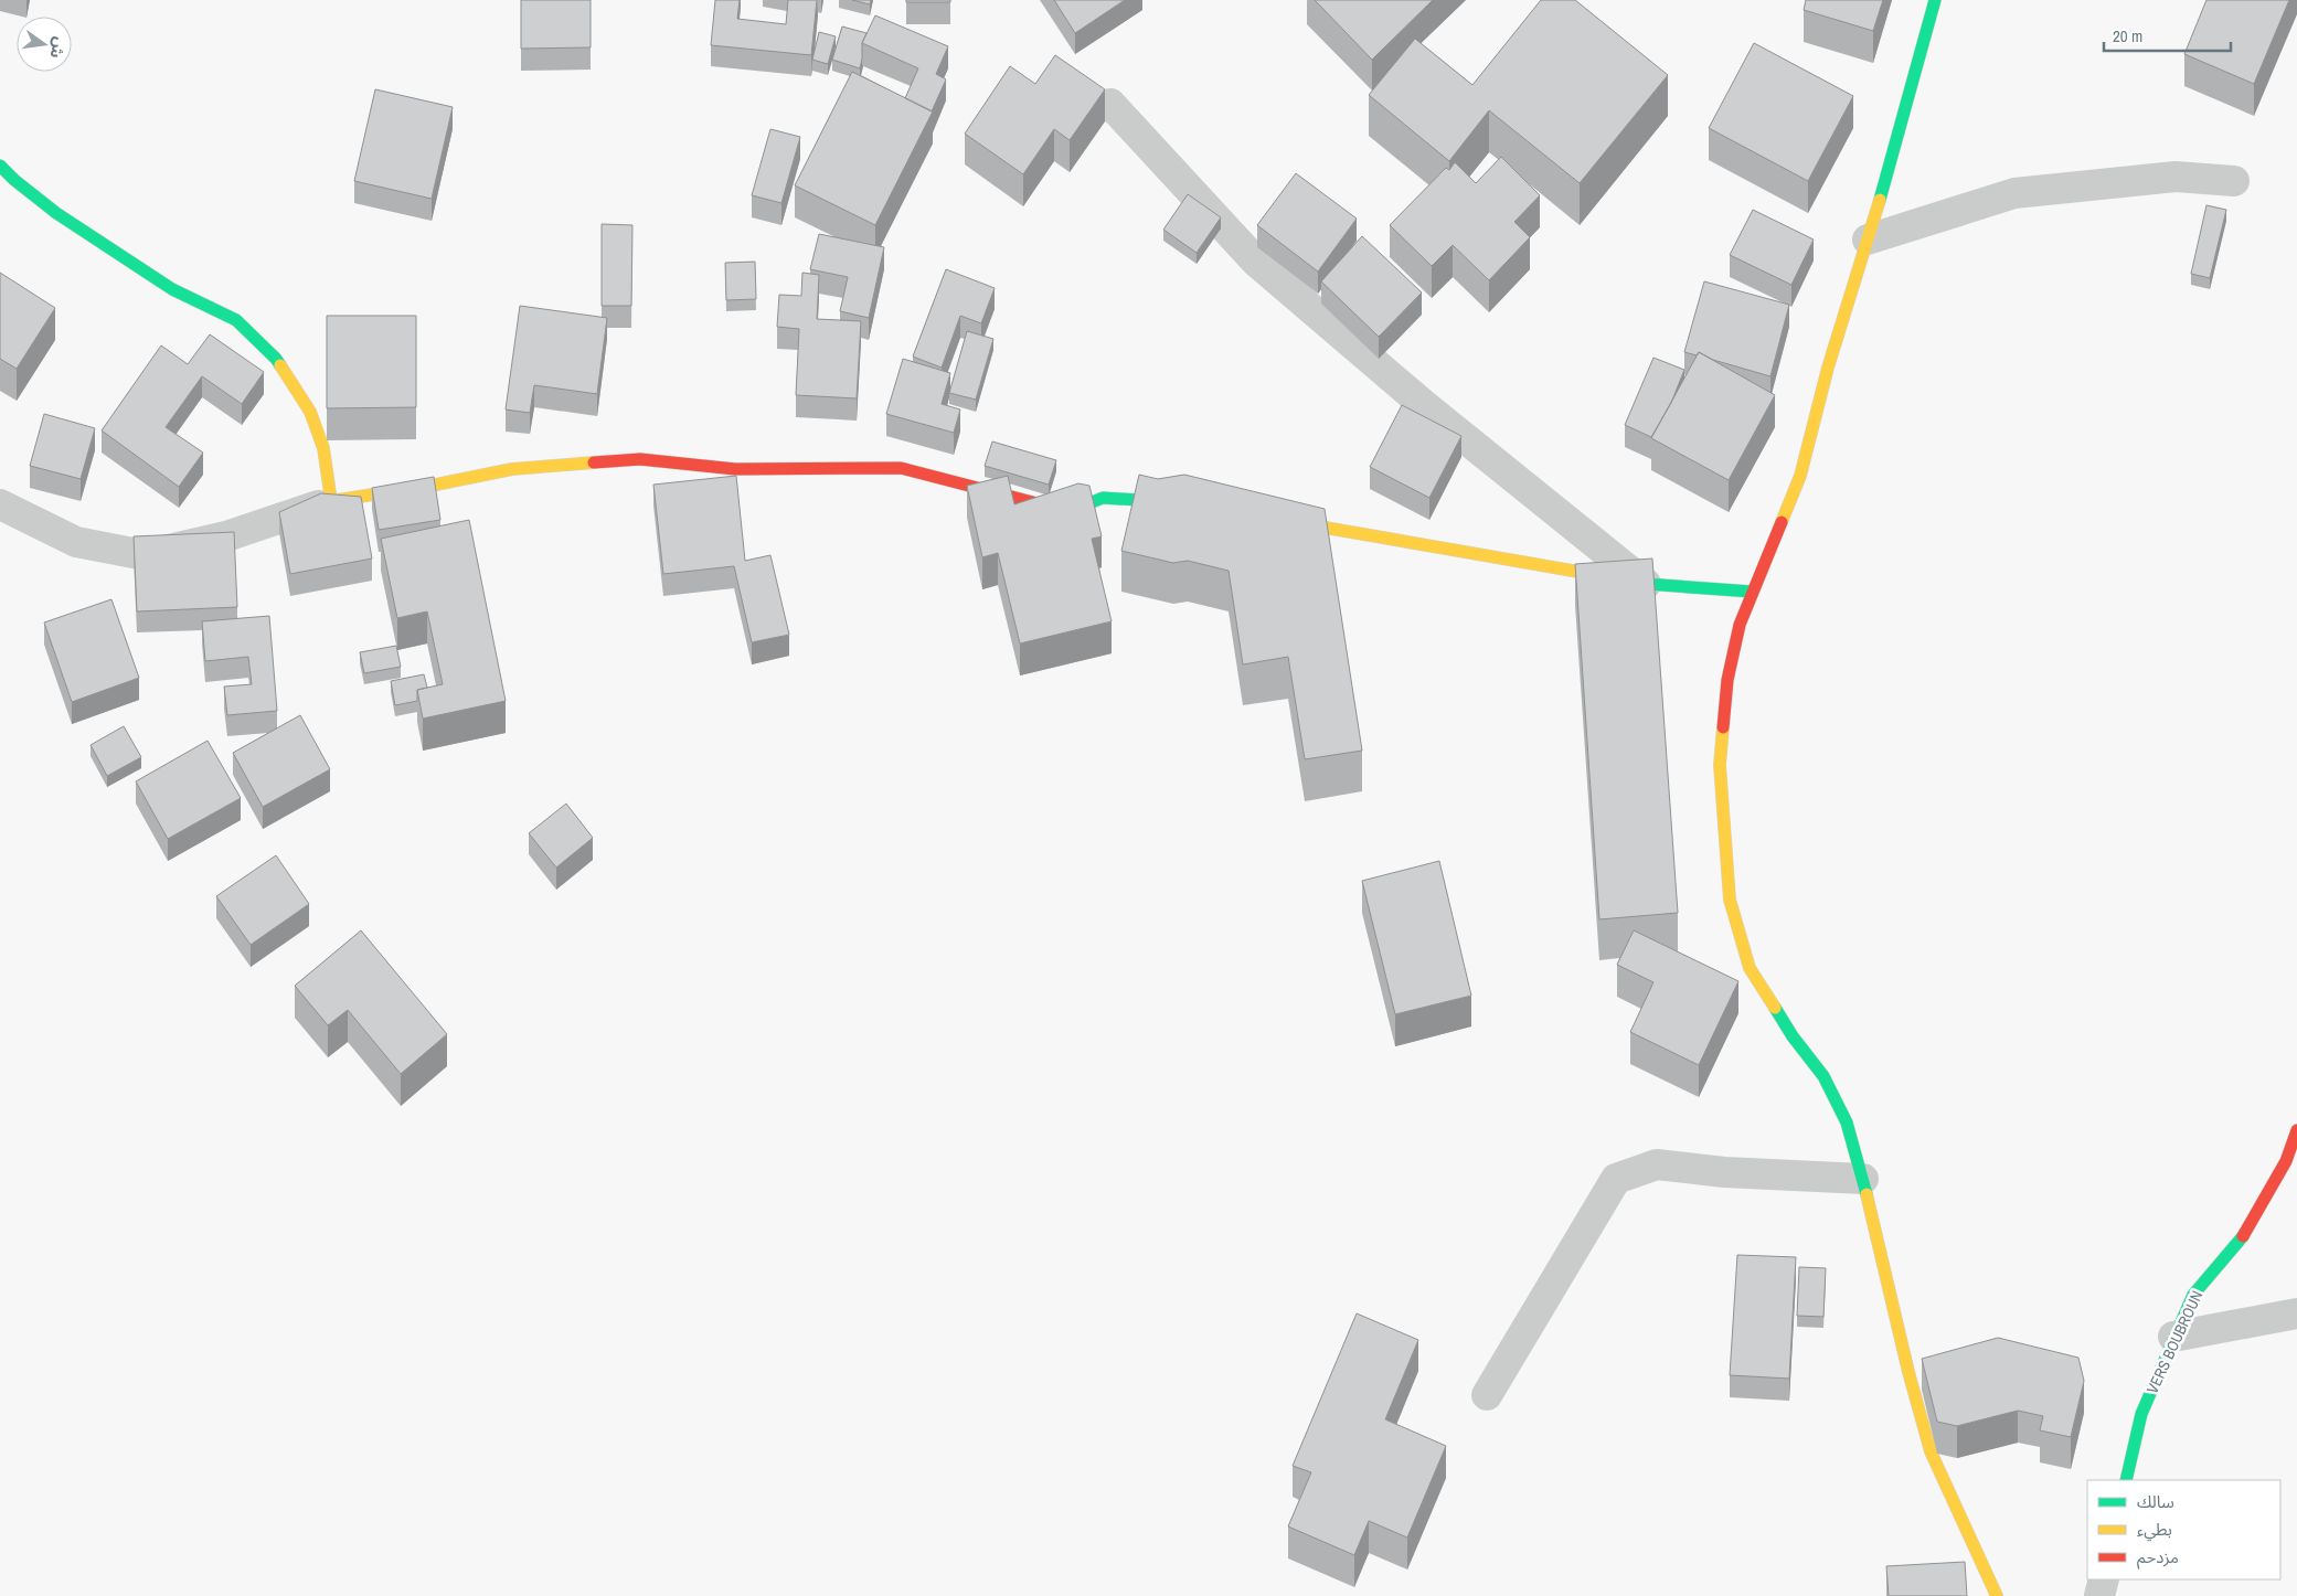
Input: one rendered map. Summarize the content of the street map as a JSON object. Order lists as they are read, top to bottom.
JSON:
{
  "streets": {
    "street": ["VERS BOUBROUN"]
  },
  "legend": ["سالك", "بطيء", "مزدحم"],
  "scale_bar": "20 m",
  "north": "right"
}
